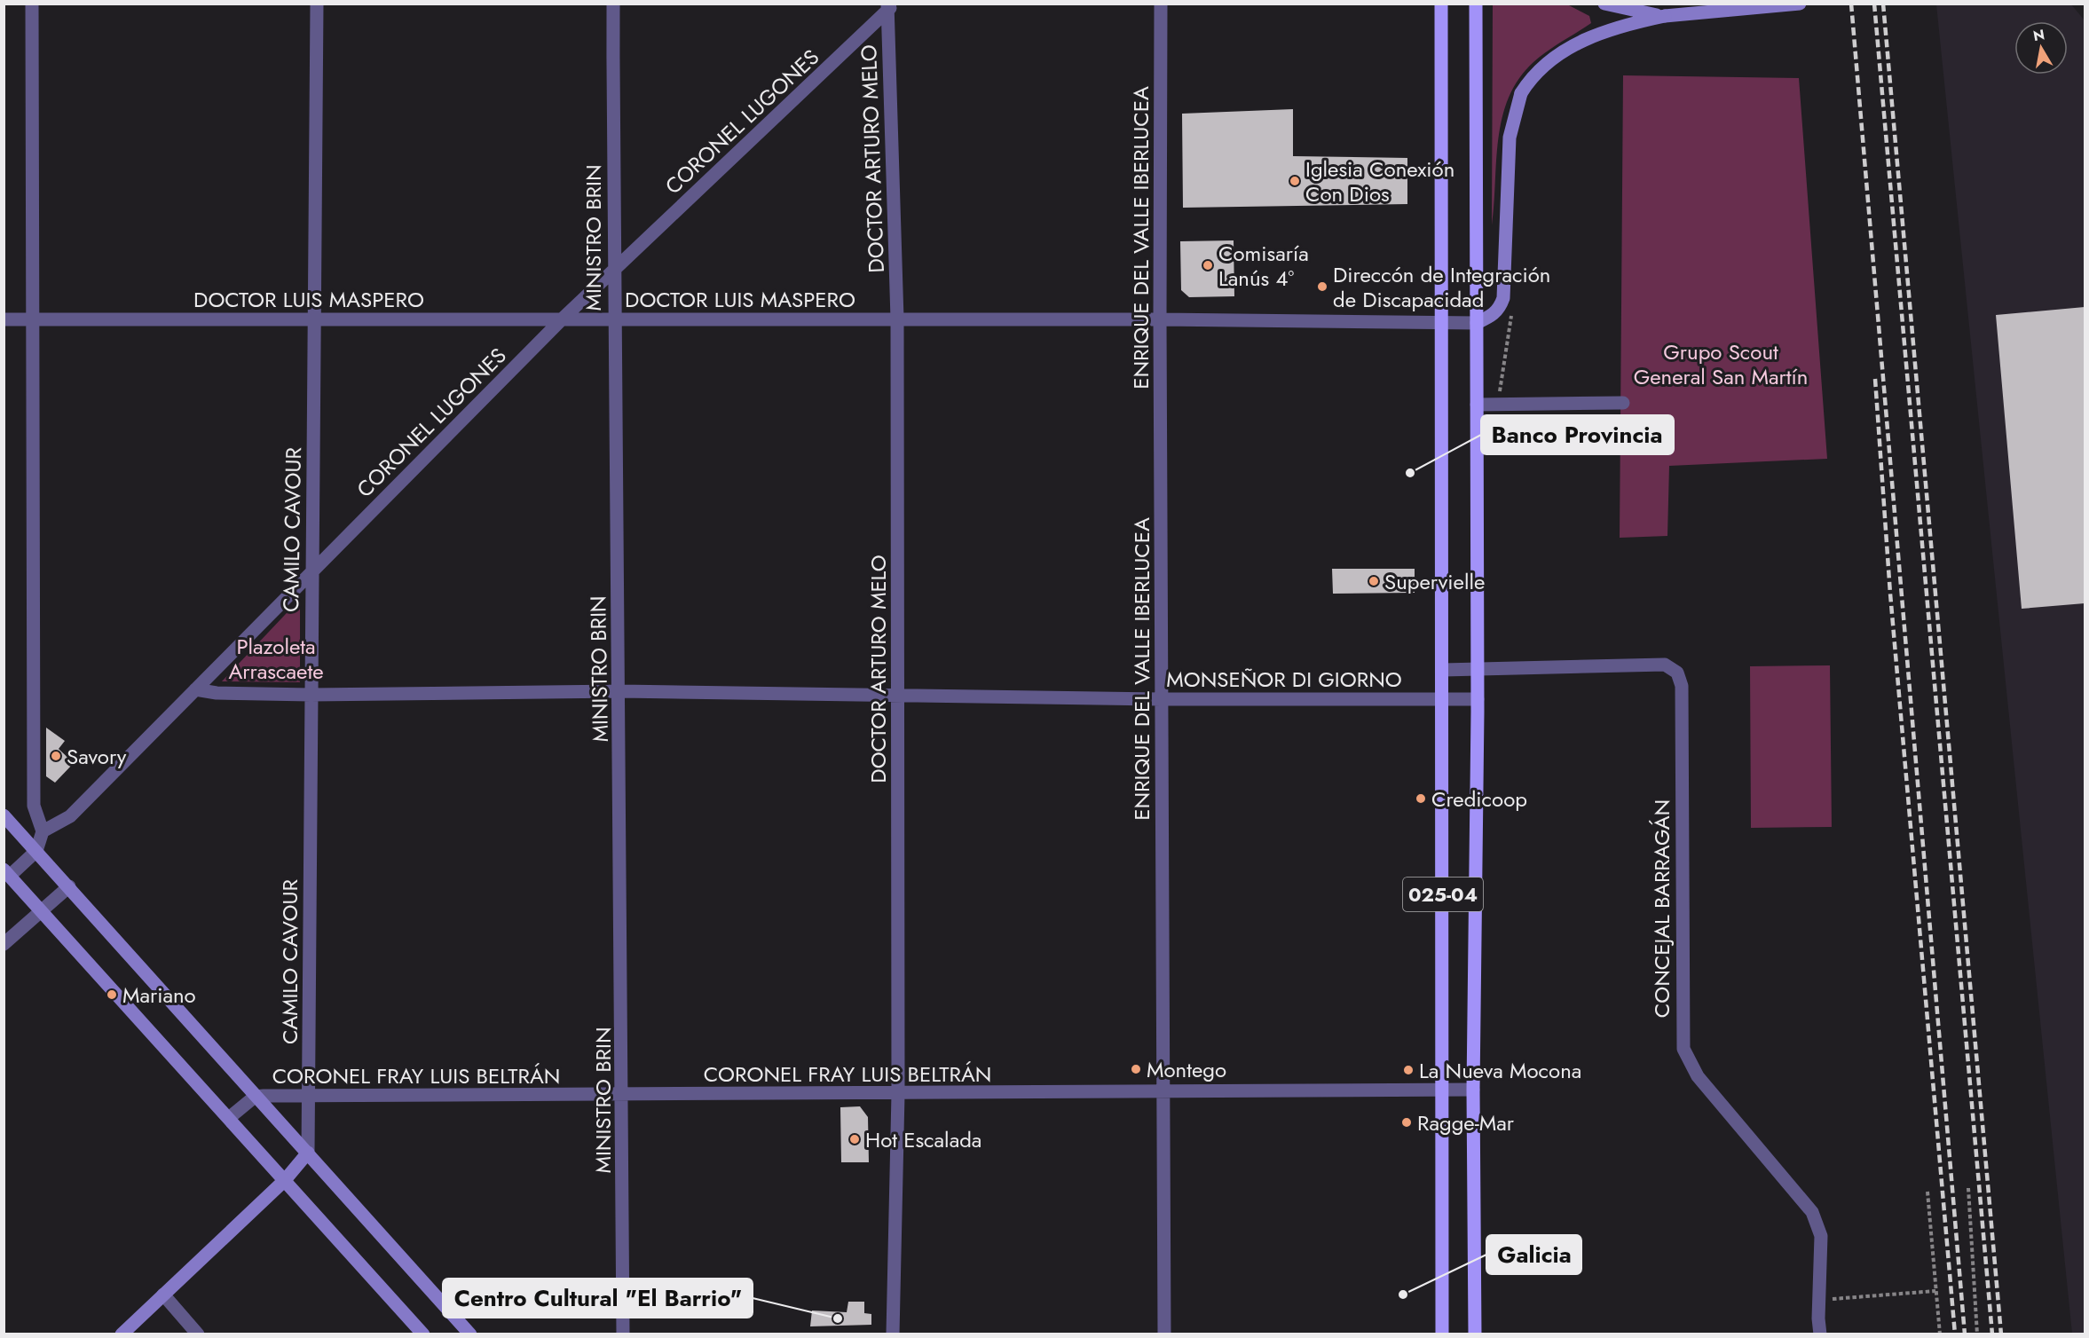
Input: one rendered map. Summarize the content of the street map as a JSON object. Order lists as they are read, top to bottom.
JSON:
{
  "streets": {
    "main road": ["025-04"],
    "street": [
      "CORONEL LUGONES",
      "DOCTOR ARTURO MELO",
      "MINISTRO BRIN",
      "ENRIQUE DEL VALLE IBERLUCEA",
      "DOCTOR LUIS MASPERO",
      "CAMILO CAVOUR",
      "MONSEÑOR DI GIORNO",
      "CONCEJAL BARRAGÁN",
      "CORONEL FRAY LUIS BELTRÁN"
    ]
  },
  "crossings": [
    ["CORONEL LUGONES", "DOCTOR ARTURO MELO"],
    ["CORONEL LUGONES", "MINISTRO BRIN"],
    ["CORONEL LUGONES", "DOCTOR LUIS MASPERO"],
    ["CORONEL LUGONES", "CAMILO CAVOUR"],
    ["CORONEL LUGONES", "MONSEÑOR DI GIORNO"],
    ["DOCTOR ARTURO MELO", "DOCTOR LUIS MASPERO"],
    ["DOCTOR ARTURO MELO", "MONSEÑOR DI GIORNO"],
    ["DOCTOR ARTURO MELO", "CORONEL FRAY LUIS BELTRÁN"],
    ["MINISTRO BRIN", "DOCTOR LUIS MASPERO"],
    ["MINISTRO BRIN", "MONSEÑOR DI GIORNO"],
    ["MINISTRO BRIN", "CORONEL FRAY LUIS BELTRÁN"],
    ["ENRIQUE DEL VALLE IBERLUCEA", "DOCTOR LUIS MASPERO"],
    ["ENRIQUE DEL VALLE IBERLUCEA", "MONSEÑOR DI GIORNO"],
    ["ENRIQUE DEL VALLE IBERLUCEA", "CORONEL FRAY LUIS BELTRÁN"],
    ["DOCTOR LUIS MASPERO", "CAMILO CAVOUR"],
    ["DOCTOR LUIS MASPERO", "025-04"],
    ["CAMILO CAVOUR", "MONSEÑOR DI GIORNO"],
    ["CAMILO CAVOUR", "CORONEL FRAY LUIS BELTRÁN"],
    ["MONSEÑOR DI GIORNO", "025-04"],
    ["025-04", "CONCEJAL BARRAGÁN"],
    ["025-04", "CORONEL FRAY LUIS BELTRÁN"]
  ],
  "parks": ["Grupo Scout General San Martín", "Plazoleta Arrascaete"],
  "places": [
    "Iglesia Conexión Con Dios",
    "Comisaría Lanús 4°",
    "Direccón de Integración de Discapacidad",
    "Banco Provincia",
    "Supervielle",
    "Savory",
    "Credicoop",
    "Mariano",
    "Montego",
    "La Nueva Mocona",
    "Ragge-Mar",
    "Hot Escalada",
    "Galicia",
    "Centro Cultural \"El Barrio\""
  ],
  "north": "top"
}
